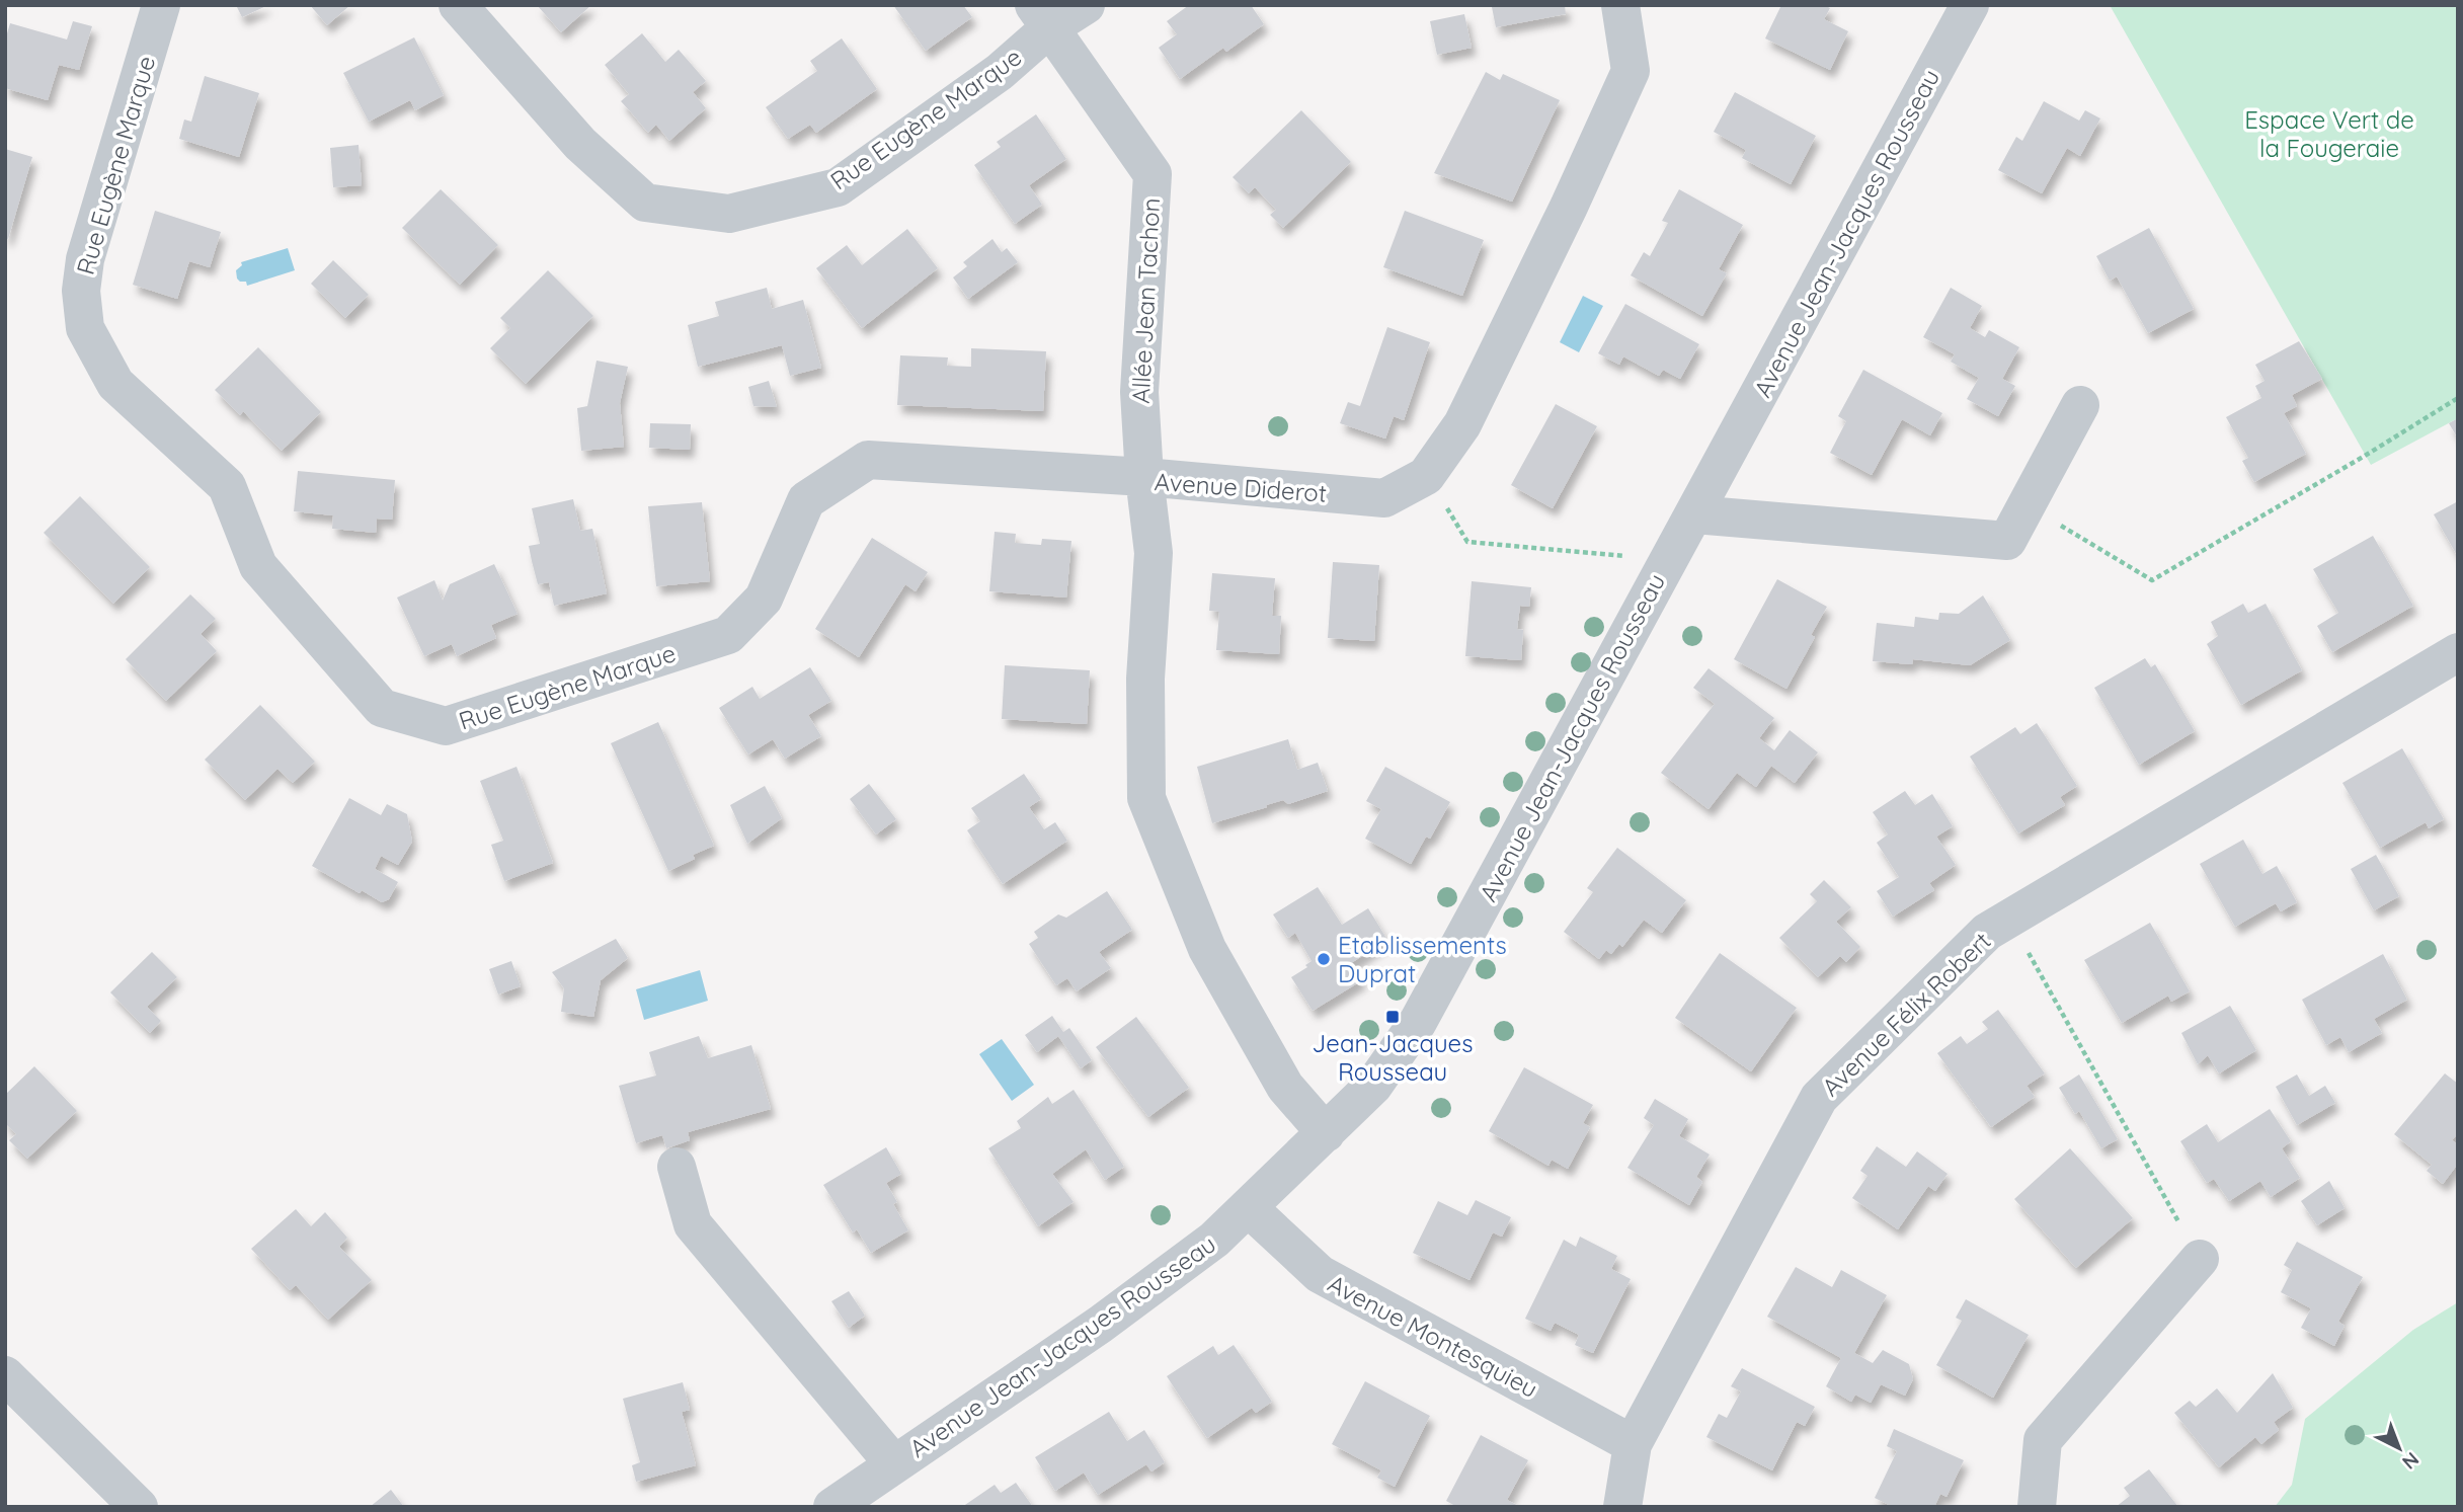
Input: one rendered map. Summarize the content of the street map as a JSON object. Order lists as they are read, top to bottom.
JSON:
{
  "streets": {
    "street": [
      "Rue Eugène Marque",
      "Avenue Jean-Jacques Rousseau",
      "Allée Jean Tachon",
      "Avenue Diderot",
      "Avenue Félix Robert",
      "Avenue Montesquieu"
    ]
  },
  "crossings": [
    ["Rue Eugène Marque", "Allée Jean Tachon"],
    ["Rue Eugène Marque", "Avenue Diderot"],
    ["Avenue Jean-Jacques Rousseau", "Avenue Diderot"],
    ["Avenue Jean-Jacques Rousseau", "Avenue Montesquieu"],
    ["Allée Jean Tachon", "Avenue Diderot"],
    ["Avenue Félix Robert", "Avenue Montesquieu"]
  ],
  "parks": ["Espace Vert de la Fougeraie"],
  "places": {
    "other": ["Etablissements Duprat"],
    "transit": ["Jean-Jacques Rousseau"]
  },
  "north": "bottom right"
}
